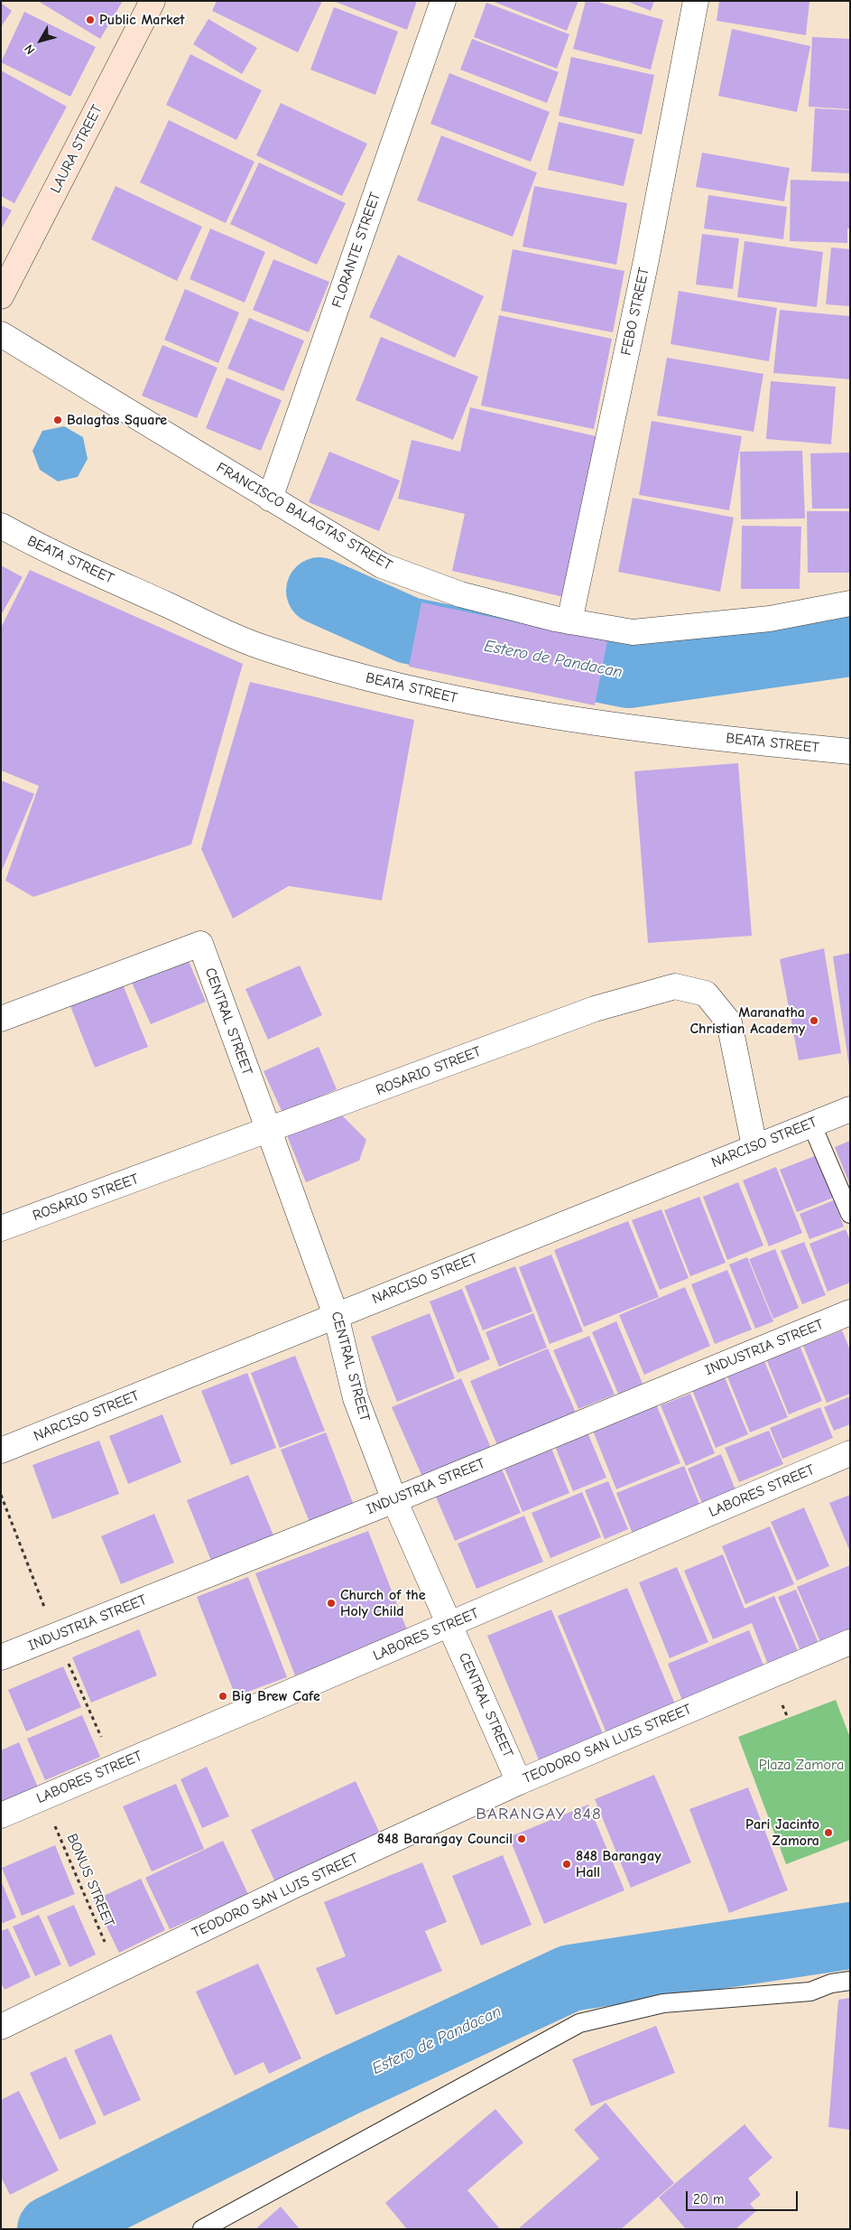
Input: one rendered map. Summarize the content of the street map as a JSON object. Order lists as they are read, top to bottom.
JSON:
{
  "streets": {
    "main road": ["LAURA STREET"],
    "street": [
      "FLORANTE STREET",
      "FEBO STREET",
      "FRANCISCO BALAGTAS STREET",
      "BEATA STREET",
      "CENTRAL STREET",
      "ROSARIO STREET",
      "NARCISO STREET",
      "INDUSTRIA STREET",
      "LABORES STREET",
      "TEODORO SAN LUIS STREET"
    ],
    "path": ["BONUS STREET"]
  },
  "crossings": [
    ["FLORANTE STREET", "FRANCISCO BALAGTAS STREET"],
    ["FEBO STREET", "FRANCISCO BALAGTAS STREET"],
    ["CENTRAL STREET", "ROSARIO STREET"],
    ["CENTRAL STREET", "NARCISO STREET"],
    ["CENTRAL STREET", "INDUSTRIA STREET"],
    ["CENTRAL STREET", "LABORES STREET"],
    ["CENTRAL STREET", "TEODORO SAN LUIS STREET"],
    ["ROSARIO STREET", "NARCISO STREET"],
    ["LABORES STREET", "BONUS STREET"],
    ["TEODORO SAN LUIS STREET", "BONUS STREET"]
  ],
  "districts": ["BARANGAY 848"],
  "water": ["Estero de Pandacan"],
  "parks": ["Plaza Zamora"],
  "places": [
    "Public Market",
    "Balagtas Square",
    "Maranatha Christian Academy",
    "Church of the Holy Child",
    "Big Brew Cafe",
    "Pari Jacinto Zamora",
    "848 Barangay Council",
    "848 Barangay Hall"
  ],
  "scale_bar": "20 m",
  "north": "bottom left"
}
